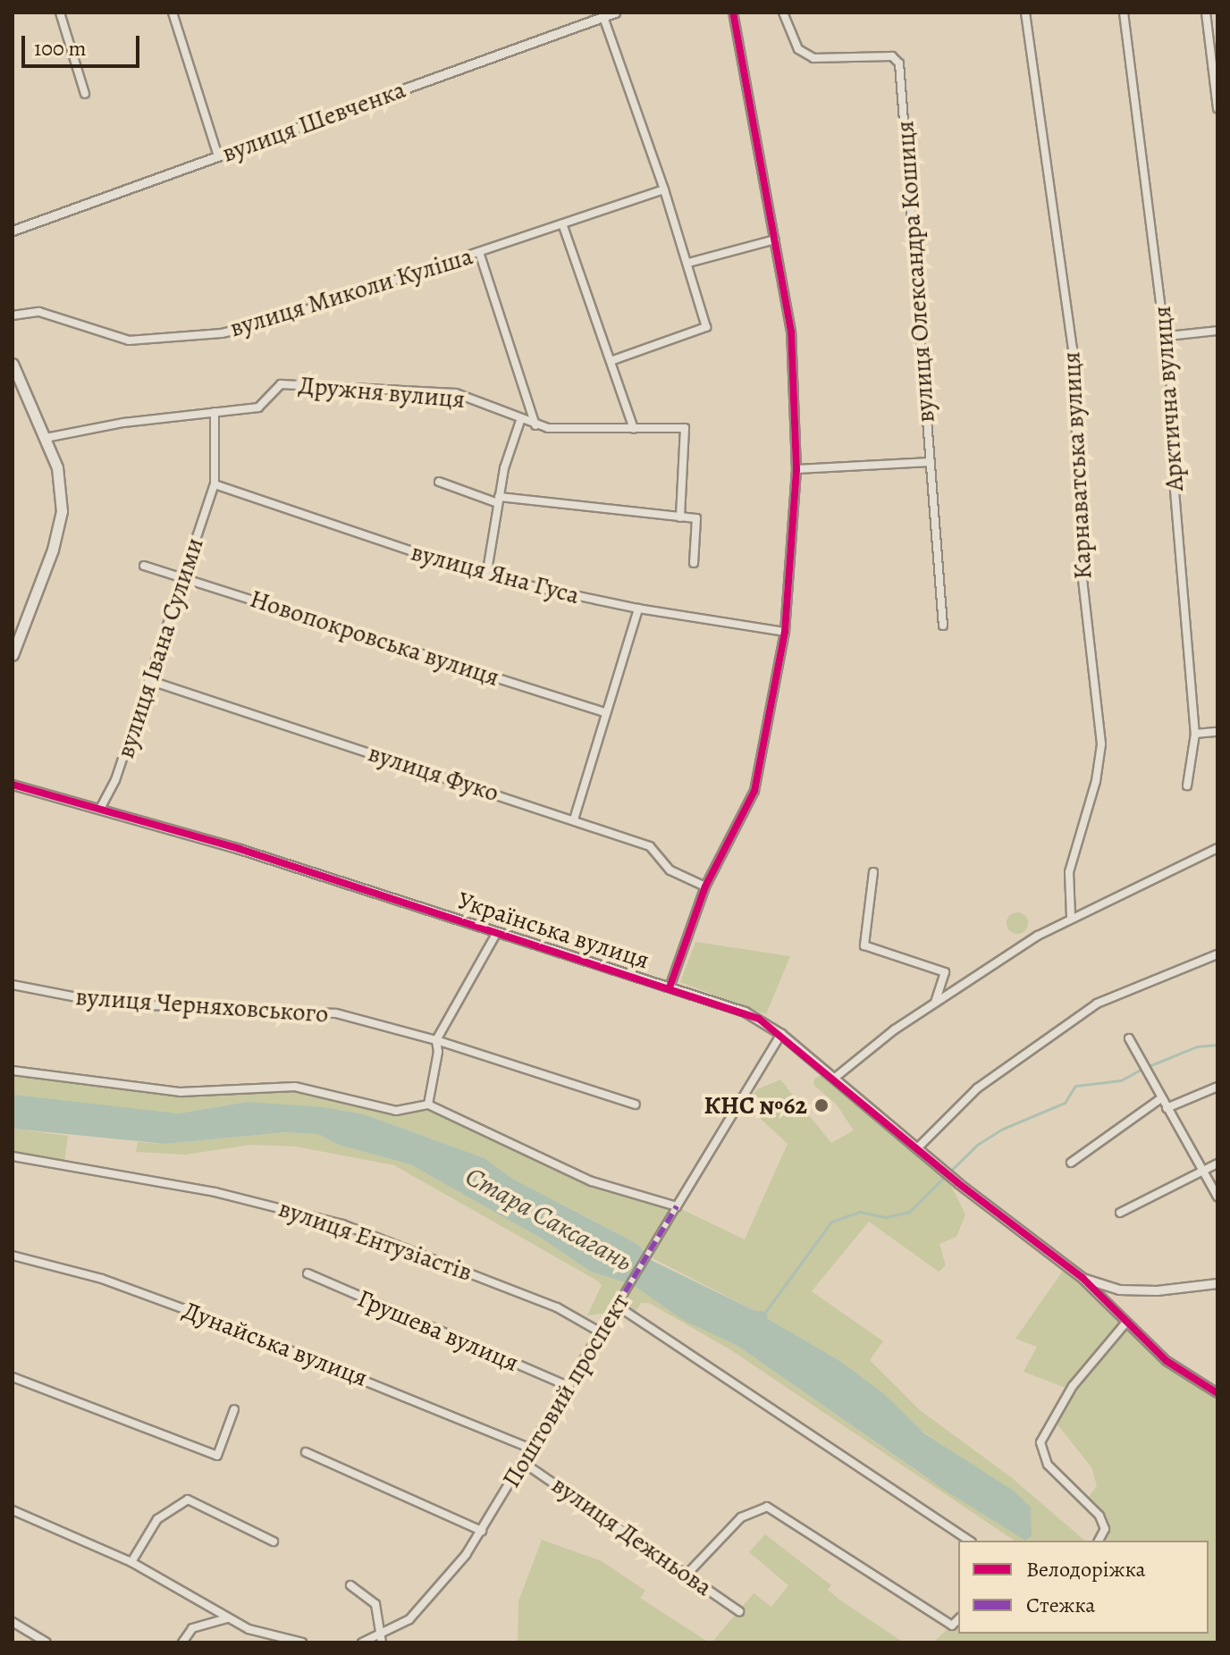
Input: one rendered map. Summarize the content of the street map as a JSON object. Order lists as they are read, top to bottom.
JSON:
{
  "streets": {
    "street": [
      "вулиця Шевченка",
      "вулиця Олександра Кошиця",
      "вулиця Миколи Куліша",
      "Дружня вулиця",
      "Арктична вулиця",
      "Карнаватська вулиця",
      "вулиця Яна Гуса",
      "Новопокровська вулиця",
      "вулиця Івана Сулими",
      "вулиця Фуко",
      "Українська вулиця",
      "вулиця Черняховського",
      "вулиця Ентузіастів",
      "Грушева вулиця",
      "Дунайська вулиця",
      "Поштовий проспект",
      "вулиця Дежньова"
    ]
  },
  "crossings": [
    ["вулиця Яна Гуса", "вулиця Івана Сулими"],
    ["Новопокровська вулиця", "вулиця Івана Сулими"],
    ["вулиця Івана Сулими", "вулиця Фуко"],
    ["вулиця Івана Сулими", "Українська вулиця"],
    ["Українська вулиця", "Поштовий проспект"],
    ["вулиця Ентузіастів", "Поштовий проспект"],
    ["Грушева вулиця", "Поштовий проспект"],
    ["Дунайська вулиця", "Поштовий проспект"],
    ["Поштовий проспект", "вулиця Дежньова"]
  ],
  "water": ["Стара Саксагань"],
  "places": ["КНС №62"],
  "legend": ["Велодоріжка", "Стежка"],
  "scale_bar": "100 m"
}
